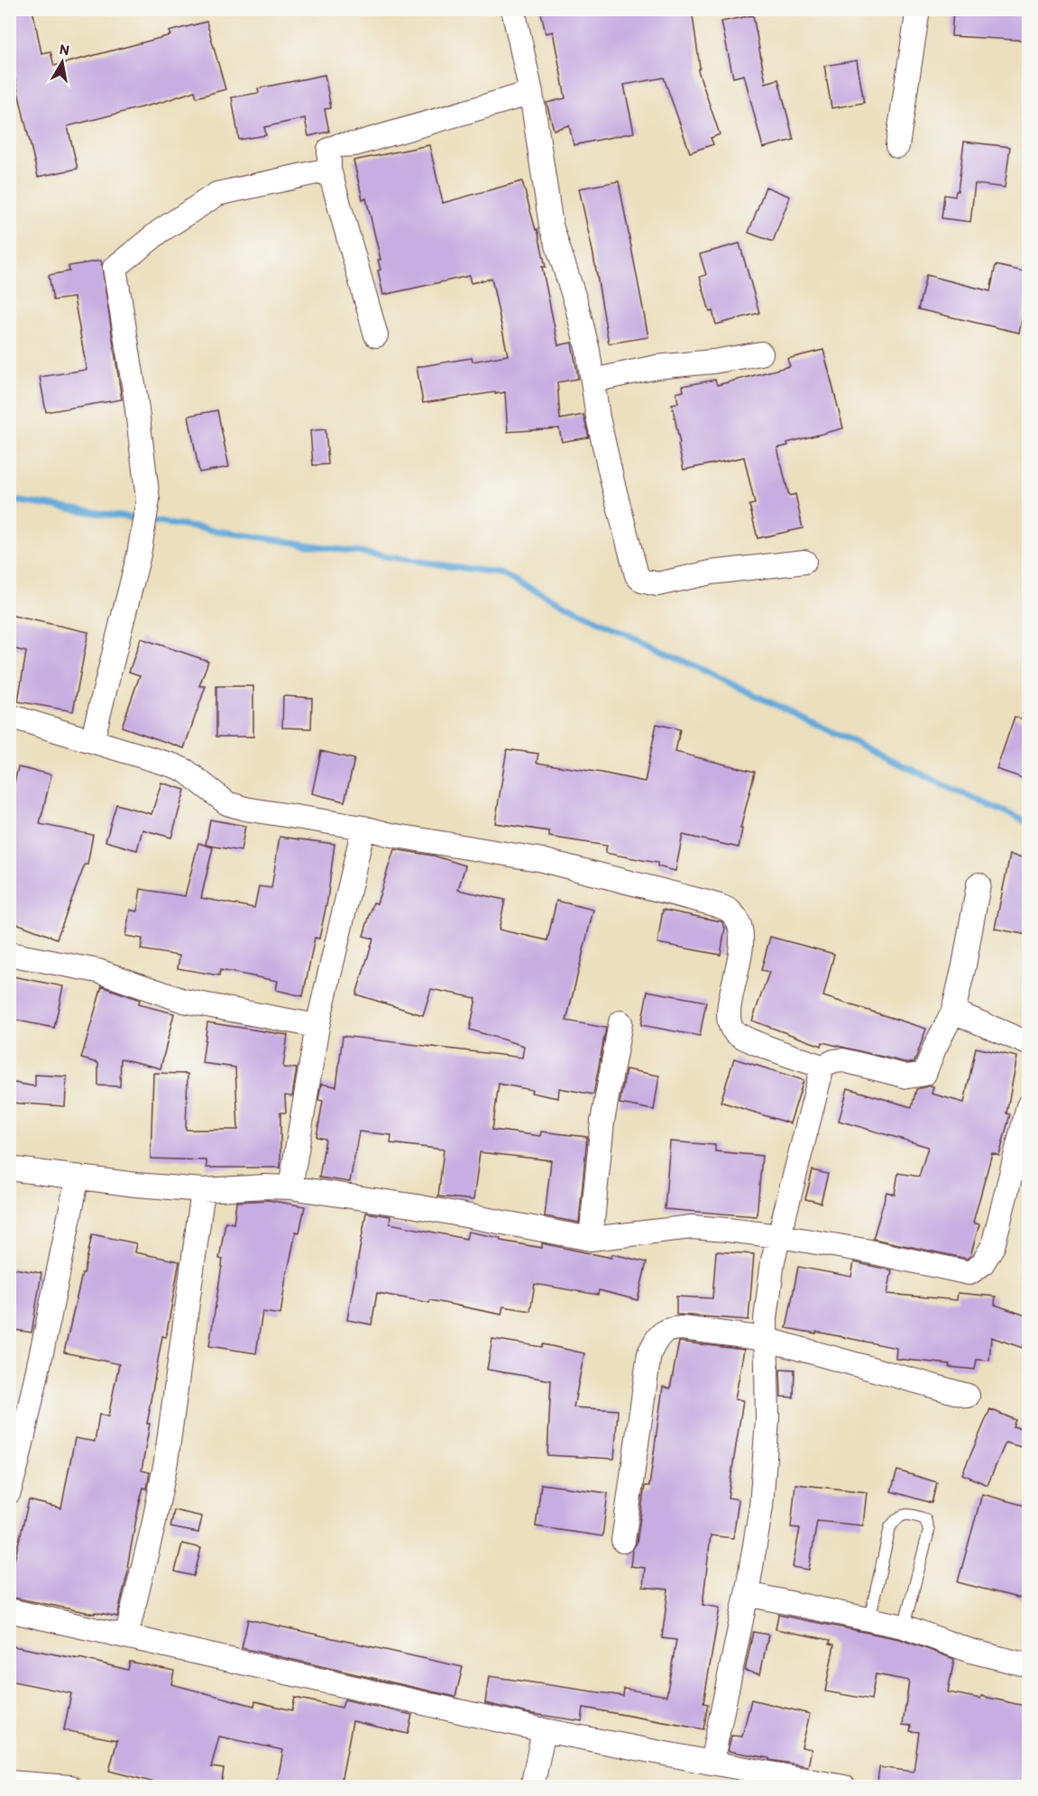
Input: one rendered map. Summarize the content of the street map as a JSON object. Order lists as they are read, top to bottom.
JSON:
{
  "north": "top"
}
